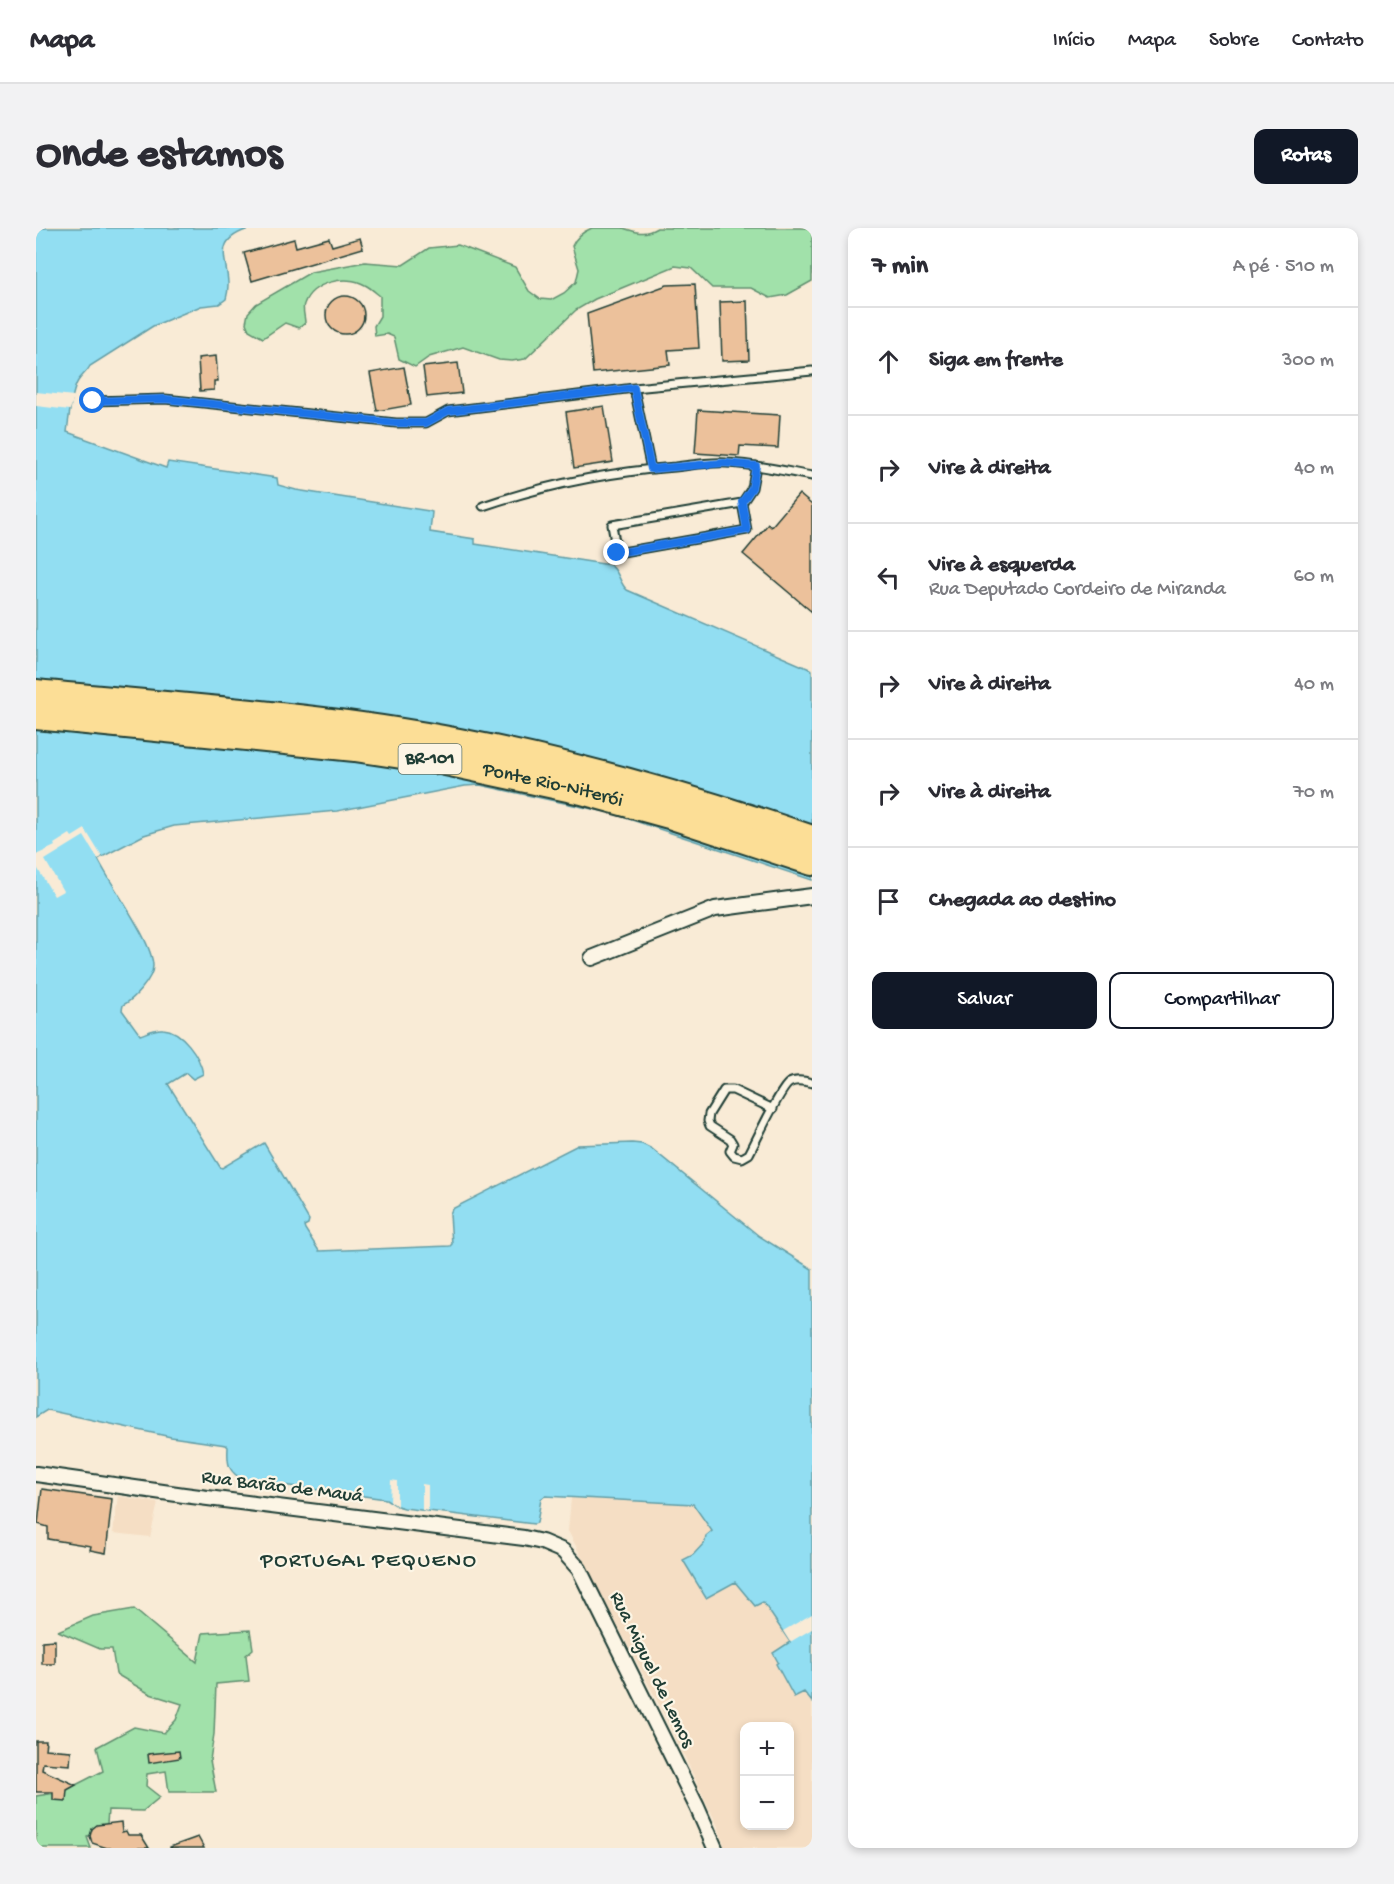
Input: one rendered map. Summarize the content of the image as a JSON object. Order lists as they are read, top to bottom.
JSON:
{
  "streets": {
    "highway": ["BR-101", "Ponte Rio-Niterói"],
    "street": ["Rua Barão de Mauá", "Rua Miguel de Lemos"]
  },
  "crossings": [
    ["Rua Barão de Mauá", "Rua Miguel de Lemos"]
  ],
  "districts": ["PORTUGAL PEQUENO"],
  "page": {
    "header": "Mapa",
    "nav": [
      "Início",
      "Mapa",
      "Sobre",
      "Contato"
    ],
    "buttons": [
      "Rotas",
      ["Salvar", "Compartilhar"]
    ],
    "title": "Onde estamos",
    "heading": ["7 min", "A pé · 510 m"],
    "list": [
      ["Siga em frente", "300 m"],
      ["Vire à direita", "40 m"],
      ["Vire à esquerda", "Rua Deputado Cordeiro de Miranda", "60 m"],
      ["Vire à direita", "40 m"],
      ["Vire à direita", "70 m"],
      "Chegada ao destino"
    ],
    "map_buttons": ["+", "−"]
  }
}
